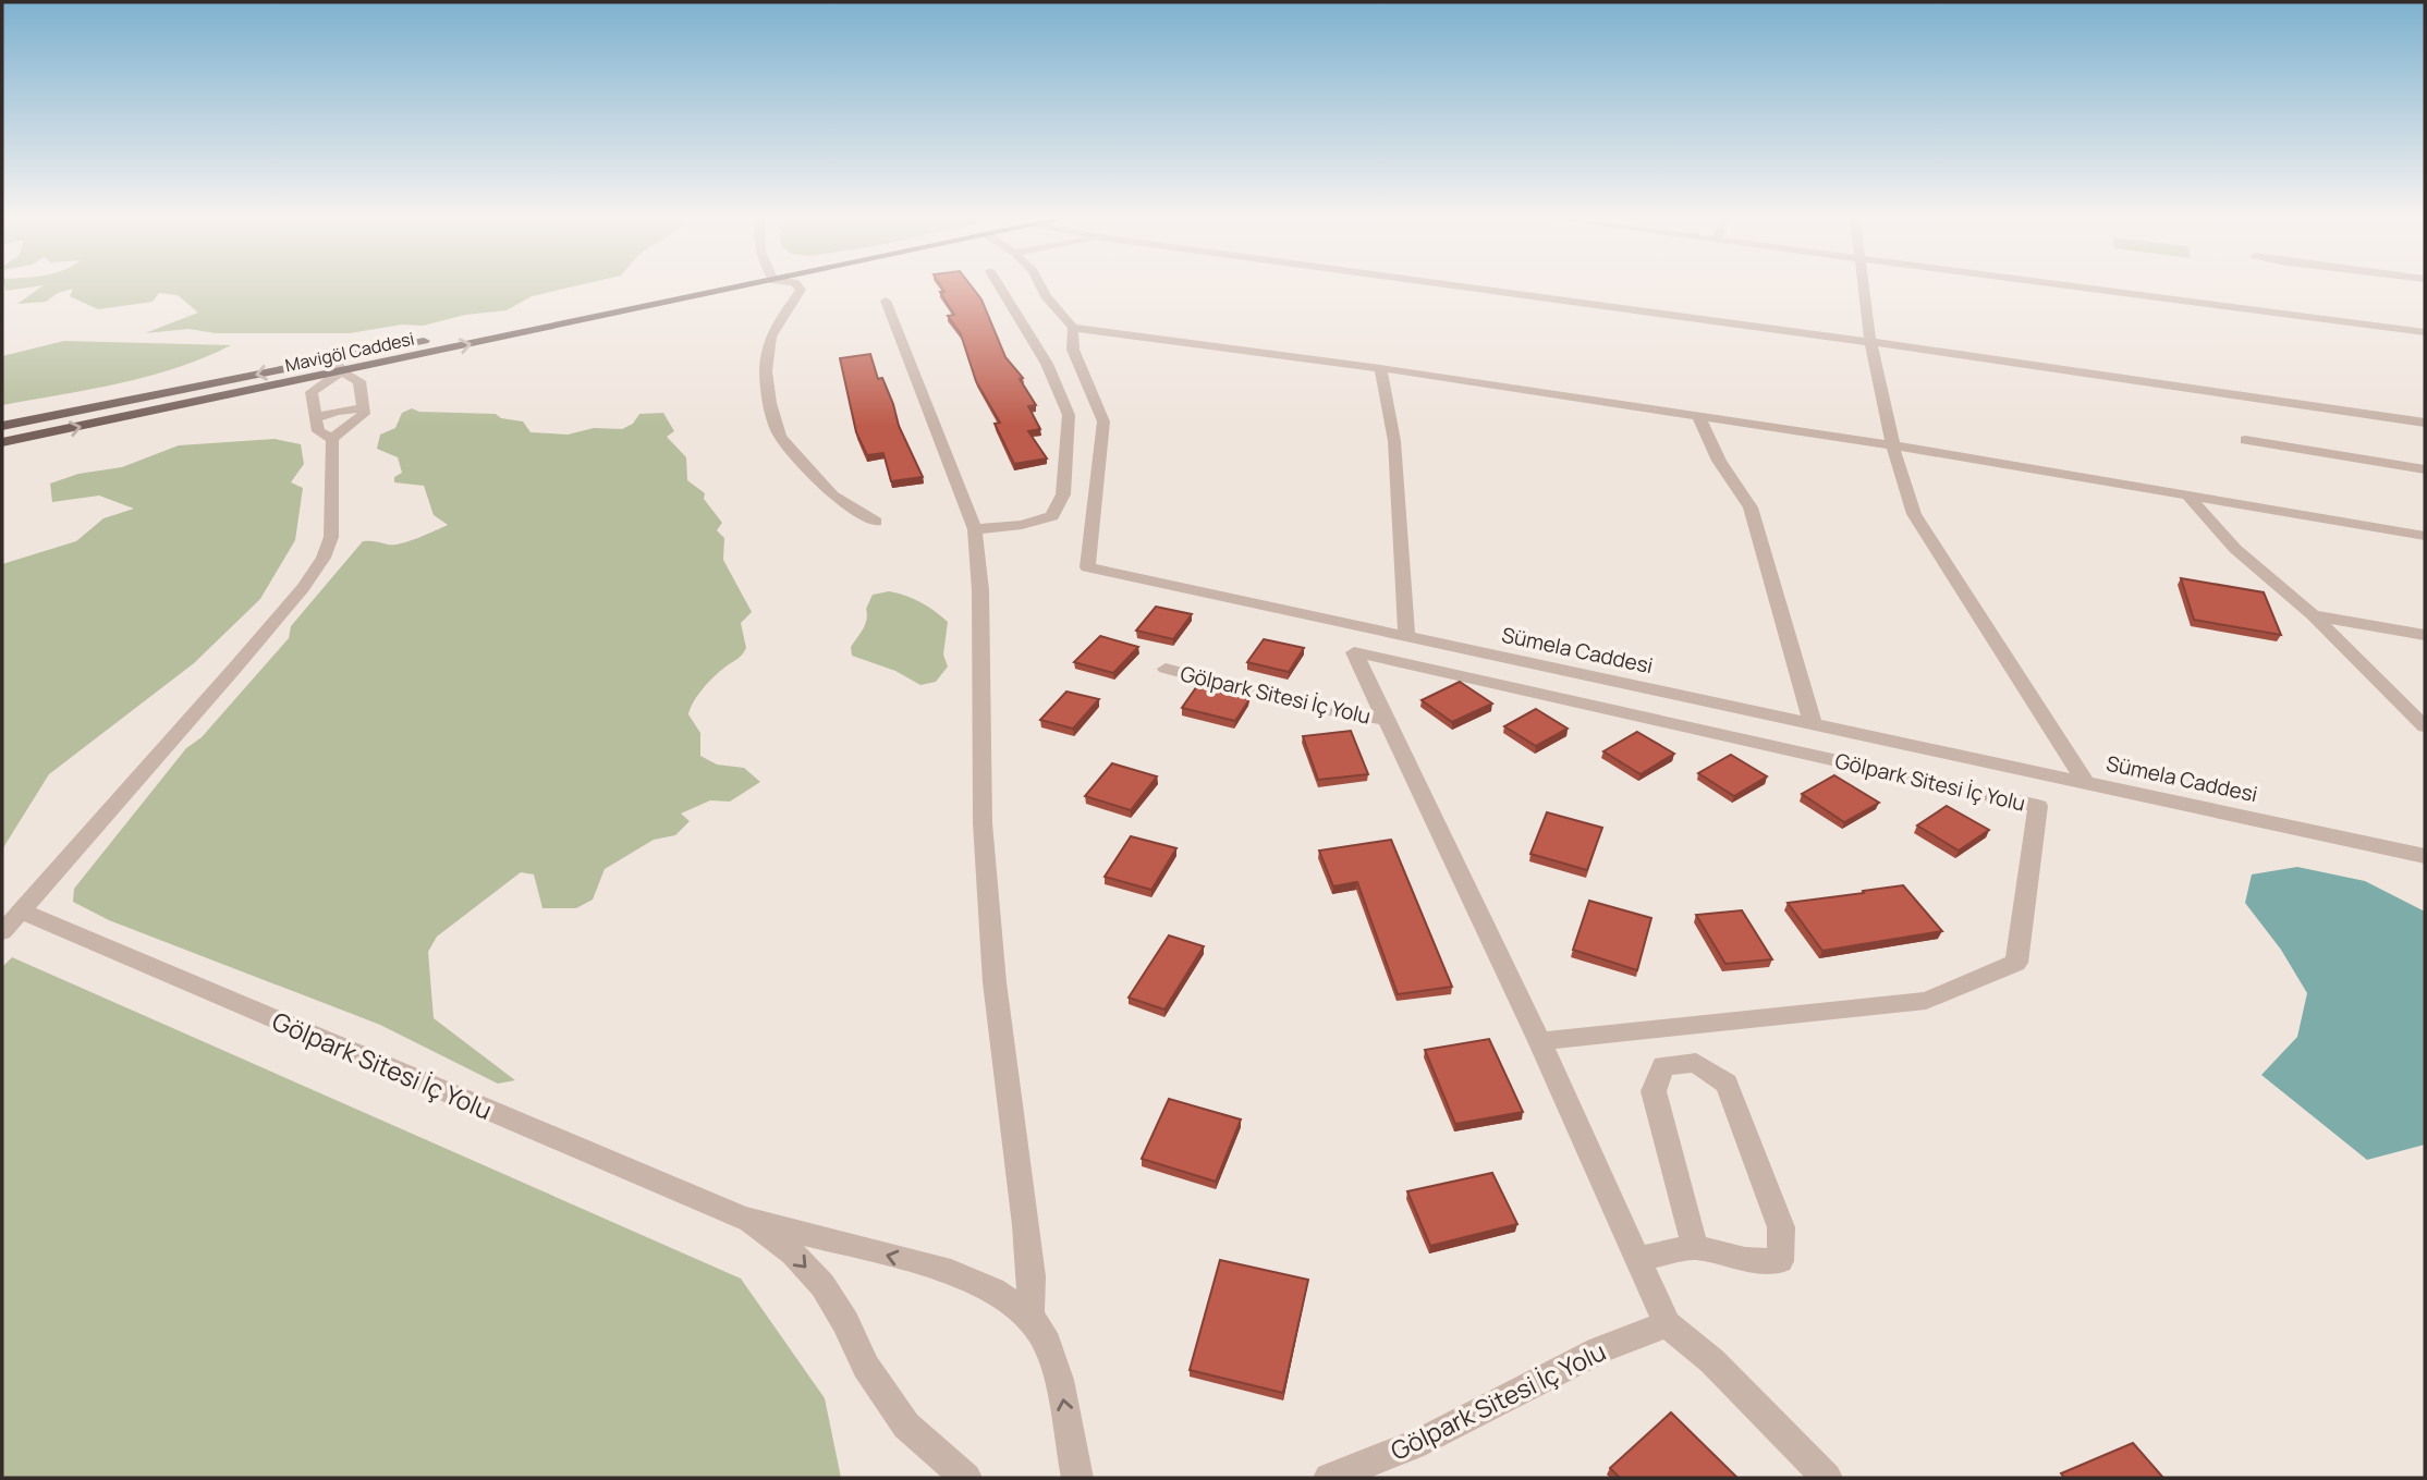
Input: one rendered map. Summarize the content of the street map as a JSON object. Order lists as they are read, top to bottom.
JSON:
{
  "streets": {
    "main road": ["Mavigöl Caddesi"],
    "street": ["Sümela Caddesi", "Gölpark Sitesi İç Yolu"]
  }
}
